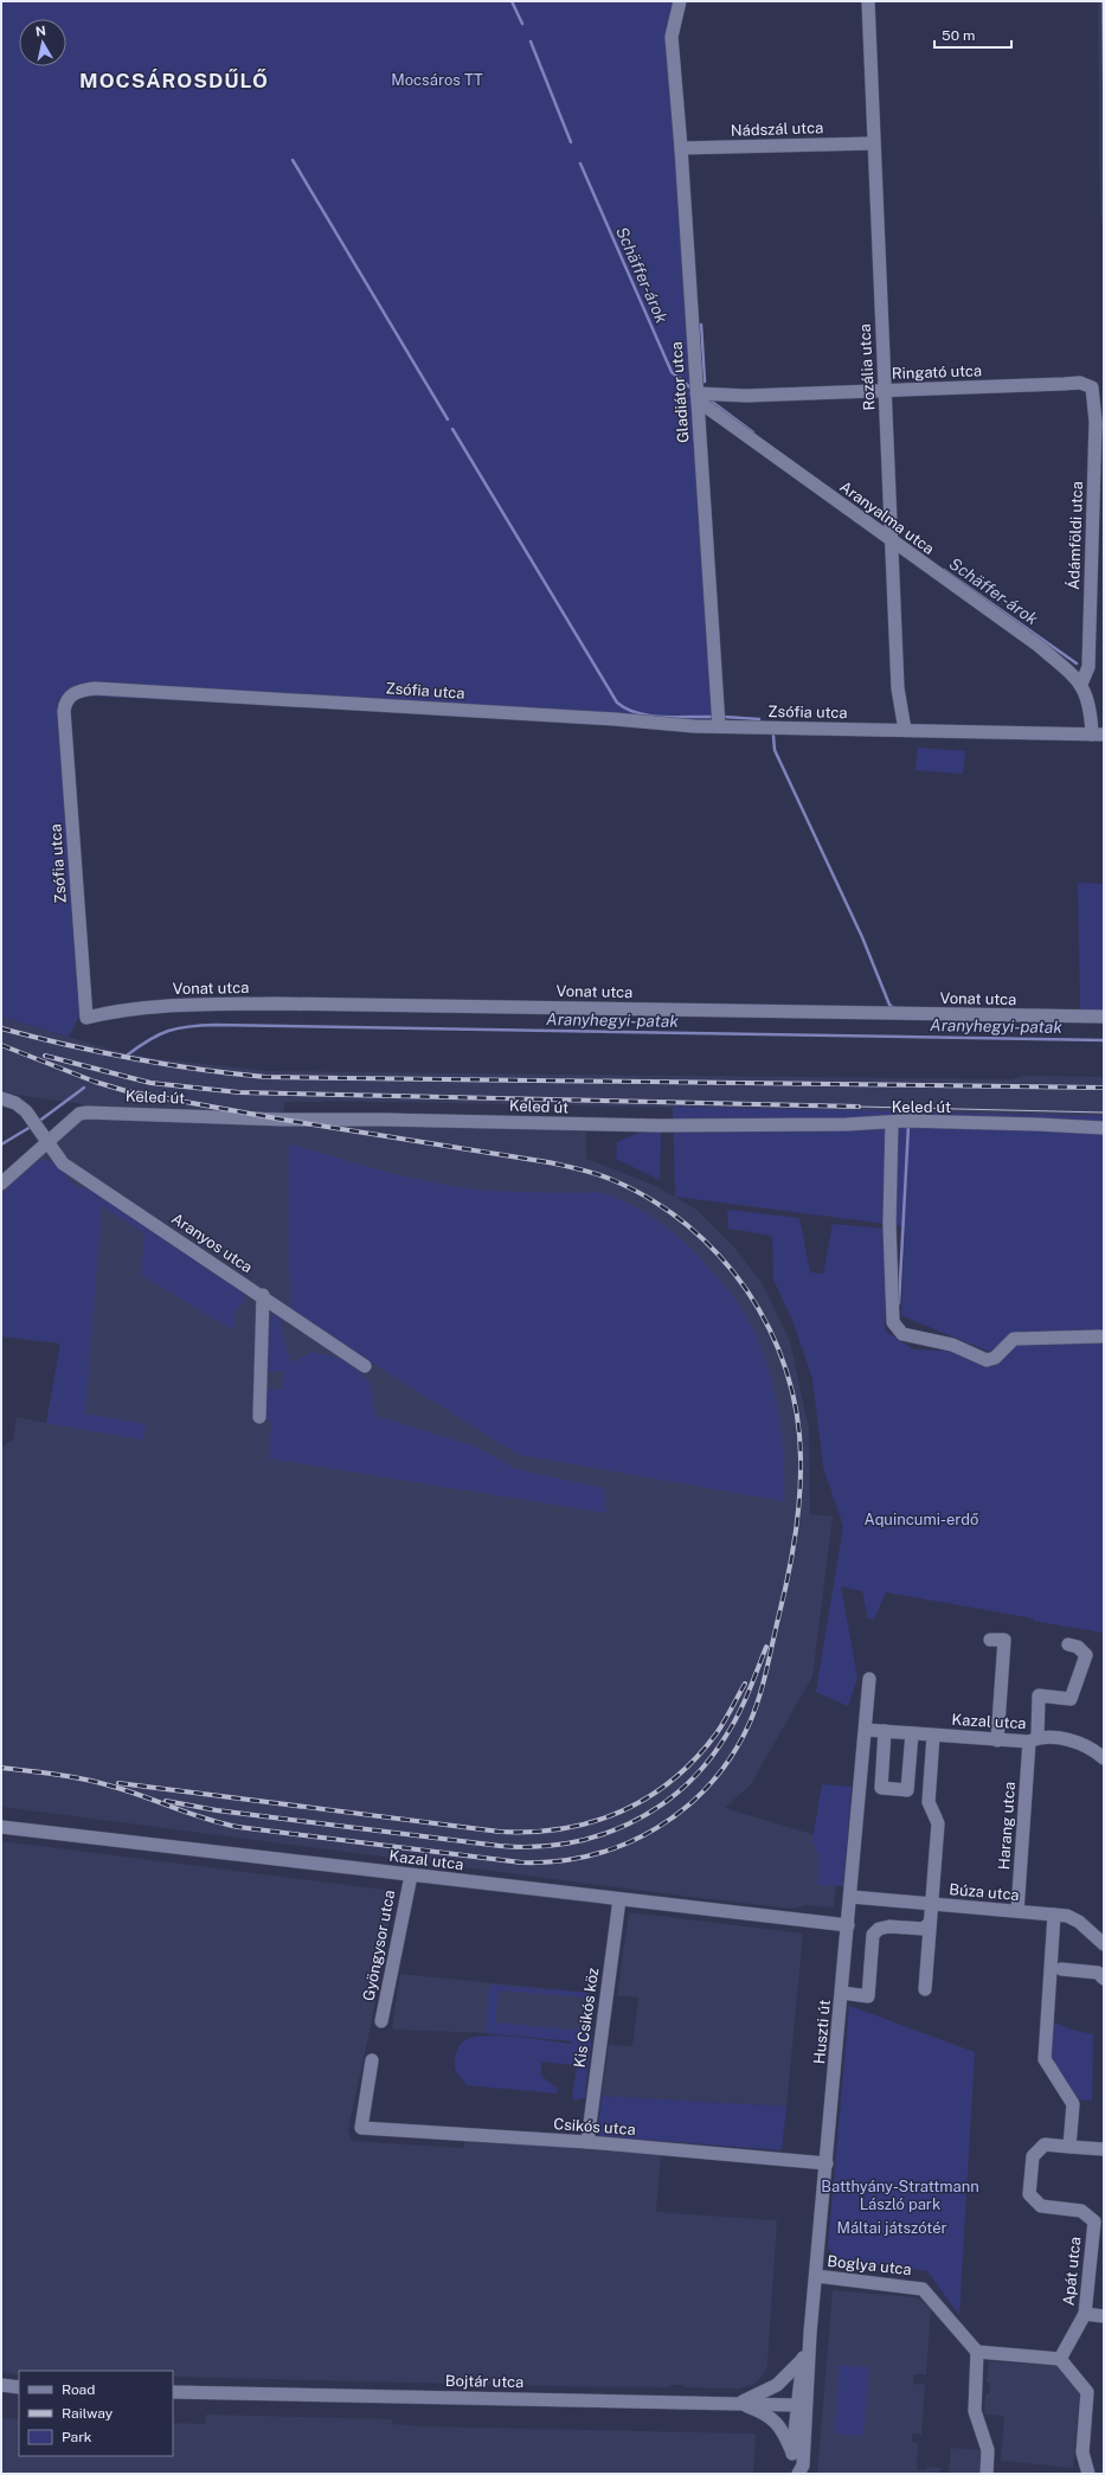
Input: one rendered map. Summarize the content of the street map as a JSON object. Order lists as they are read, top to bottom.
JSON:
{
  "streets": {
    "street": [
      "Nádszál utca",
      "Rozália utca",
      "Ringató utca",
      "Gladiátor utca",
      "Aranyalma utca",
      "Ádámföldi utca",
      "Zsófia utca",
      "Vonat utca",
      "Keled út",
      "Aranyos utca",
      "Kazal utca",
      "Harang utca",
      "Búza utca",
      "Gyöngysor utca",
      "Kis Csikós köz",
      "Huszti út",
      "Csikós utca",
      "Boglya utca",
      "Apát utca",
      "Bojtár utca"
    ]
  },
  "crossings": [
    ["Nádszál utca", "Rozália utca"],
    ["Nádszál utca", "Gladiátor utca"],
    ["Rozália utca", "Ringató utca"],
    ["Rozália utca", "Aranyalma utca"],
    ["Rozália utca", "Zsófia utca"],
    ["Ringató utca", "Gladiátor utca"],
    ["Ringató utca", "Aranyalma utca"],
    ["Ringató utca", "Ádámföldi utca"],
    ["Gladiátor utca", "Aranyalma utca"],
    ["Gladiátor utca", "Zsófia utca"],
    ["Aranyalma utca", "Ádámföldi utca"],
    ["Aranyalma utca", "Zsófia utca"],
    ["Zsófia utca", "Vonat utca"],
    ["Keled út", "Aranyos utca"],
    ["Kazal utca", "Harang utca"],
    ["Kazal utca", "Gyöngysor utca"],
    ["Kazal utca", "Kis Csikós köz"],
    ["Kazal utca", "Huszti út"],
    ["Harang utca", "Búza utca"],
    ["Búza utca", "Huszti út"],
    ["Kis Csikós köz", "Csikós utca"],
    ["Huszti út", "Csikós utca"],
    ["Huszti út", "Boglya utca"]
  ],
  "districts": ["MOCSÁROSDŰLŐ"],
  "water": ["Schäffer-árok", "Aranyhegyi-patak"],
  "parks": [
    "Mocsáros TT",
    "Aquincumi-erdő",
    "Batthyány-Strattmann László park",
    "Máltai játszótér"
  ],
  "legend": ["Road", "Railway", "Park"],
  "scale_bar": "50 m",
  "north": "top"
}
